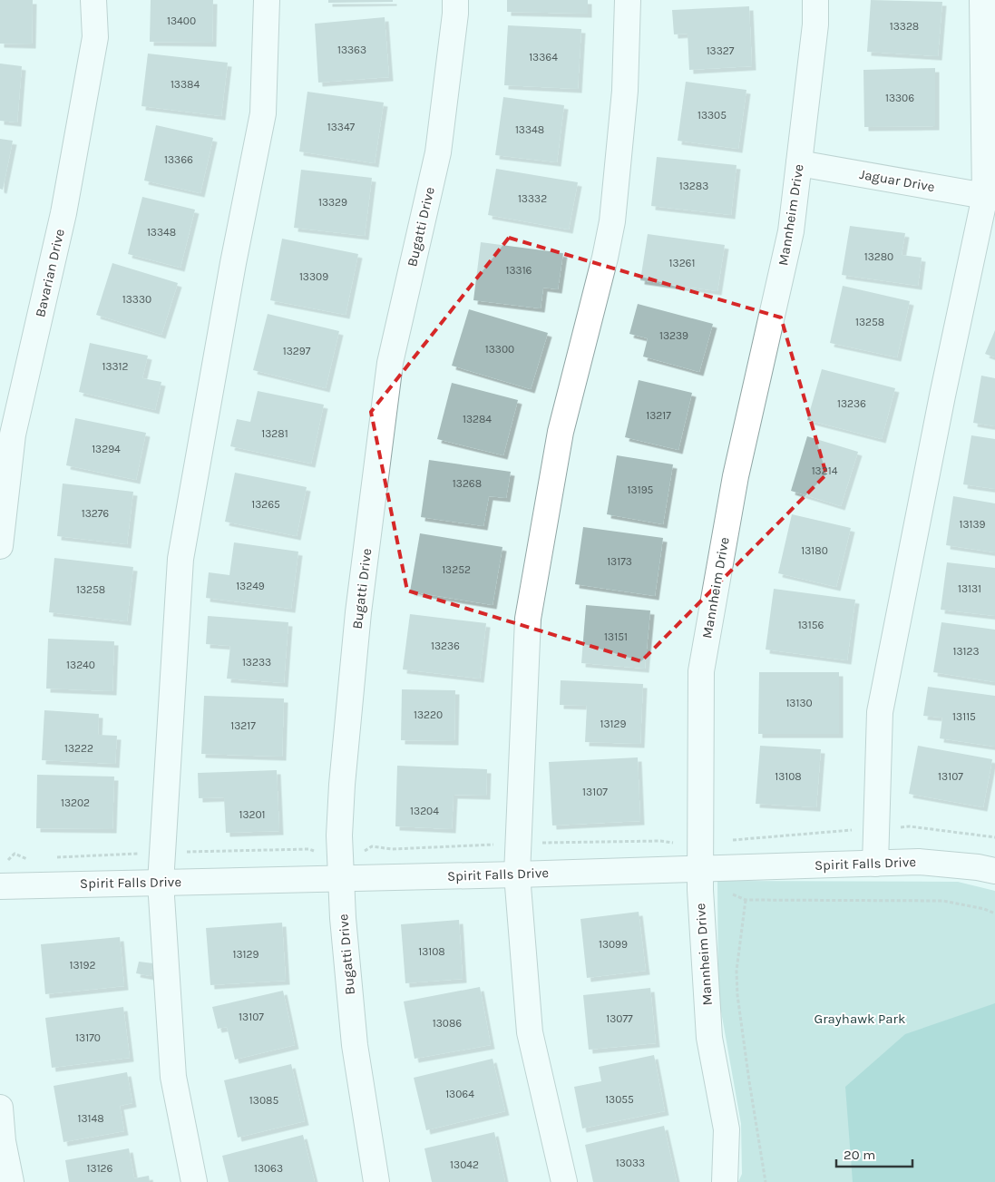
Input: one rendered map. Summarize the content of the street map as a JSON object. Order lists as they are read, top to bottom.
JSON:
{
  "streets": {
    "street": [
      "Jaguar Drive",
      "Mannheim Drive",
      "Bugatti Drive",
      "Bavarian Drive",
      "Spirit Falls Drive"
    ]
  },
  "crossings": [
    ["Jaguar Drive", "Mannheim Drive"],
    ["Mannheim Drive", "Spirit Falls Drive"],
    ["Bugatti Drive", "Spirit Falls Drive"]
  ],
  "parks": ["Grayhawk Park"],
  "house_numbers": [
    "13400",
    "13328",
    "13363",
    "13327",
    "13364",
    "13384",
    "13306",
    "13305",
    "13347",
    "13348",
    "13366",
    "13283",
    "13332",
    "13329",
    "13348",
    "13280",
    "13261",
    "13316",
    "13309",
    "13330",
    "13258",
    "13239",
    "13300",
    "13297",
    "13312",
    "13236",
    "13217",
    "13284",
    "13281",
    "13294",
    "13214",
    "13268",
    "13195",
    "13265",
    "13276",
    "13139",
    "13180",
    "13173",
    "13252",
    "13249",
    "13131",
    "13258",
    "13156",
    "13151",
    "13236",
    "13123",
    "13233",
    "13240",
    "13130",
    "13220",
    "13115",
    "13129",
    "13217",
    "13222",
    "13108",
    "13107",
    "13107",
    "13202",
    "13204",
    "13201",
    "13099",
    "13108",
    "13129",
    "13192",
    "13107",
    "13077",
    "13086",
    "13170",
    "13064",
    "13055",
    "13085",
    "13148",
    "13033",
    "13042",
    "13126",
    "13063"
  ],
  "scale_bar": "20 m"
}
